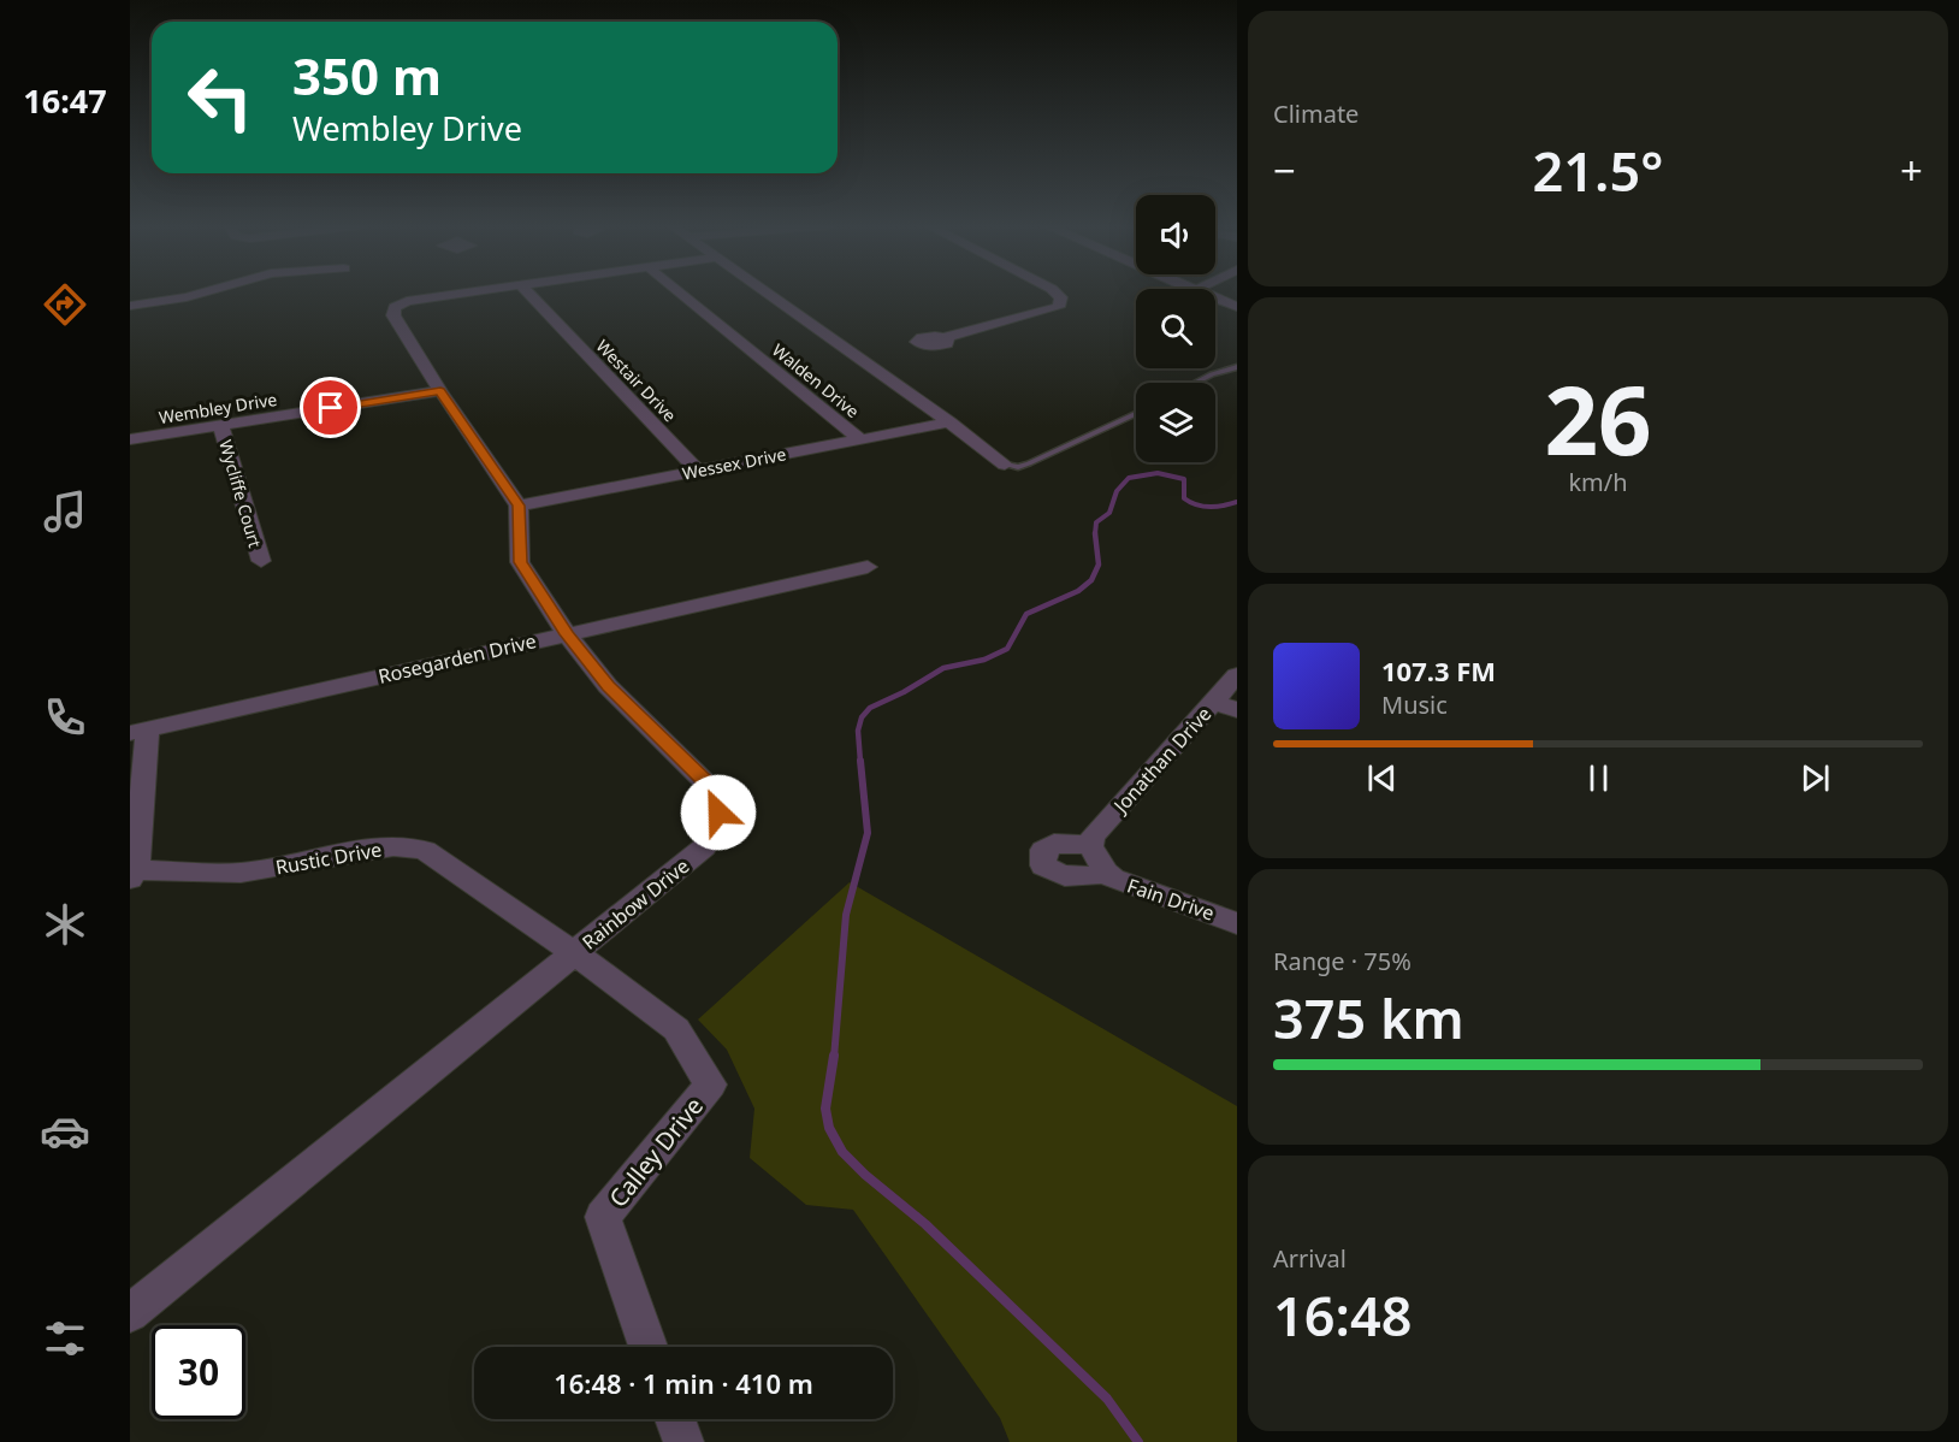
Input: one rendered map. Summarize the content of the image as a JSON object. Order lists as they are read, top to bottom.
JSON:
{
  "streets": {
    "street": [
      "Westair Drive",
      "Walden Drive",
      "Wembley Drive",
      "Wessex Drive",
      "Wycliffe Court",
      "Rosegarden Drive",
      "Jonathan Drive",
      "Rustic Drive",
      "Fain Drive",
      "Rainbow Drive",
      "Calley Drive"
    ]
  },
  "crossings": [
    ["Westair Drive", "Wessex Drive"],
    ["Walden Drive", "Wessex Drive"],
    ["Wembley Drive", "Wycliffe Court"],
    ["Wessex Drive", "Rainbow Drive"],
    ["Rosegarden Drive", "Rainbow Drive"],
    ["Rustic Drive", "Rainbow Drive"],
    ["Rustic Drive", "Calley Drive"],
    ["Rainbow Drive", "Calley Drive"]
  ],
  "page": {
    "tabs": "16:47",
    "tile": [
      "Climate",
      ["26", "km/h"],
      ["Range · 75%", "375 km"],
      ["Arrival", "16:48"]
    ],
    "turn": ["350 m", "Wembley Drive"],
    "heat": ["−", "21.5°", "+"],
    "song": ["107.3 FM", "Music"],
    "limit": "30",
    "trip": "16:48 · 1 min · 410 m"
  }
}
